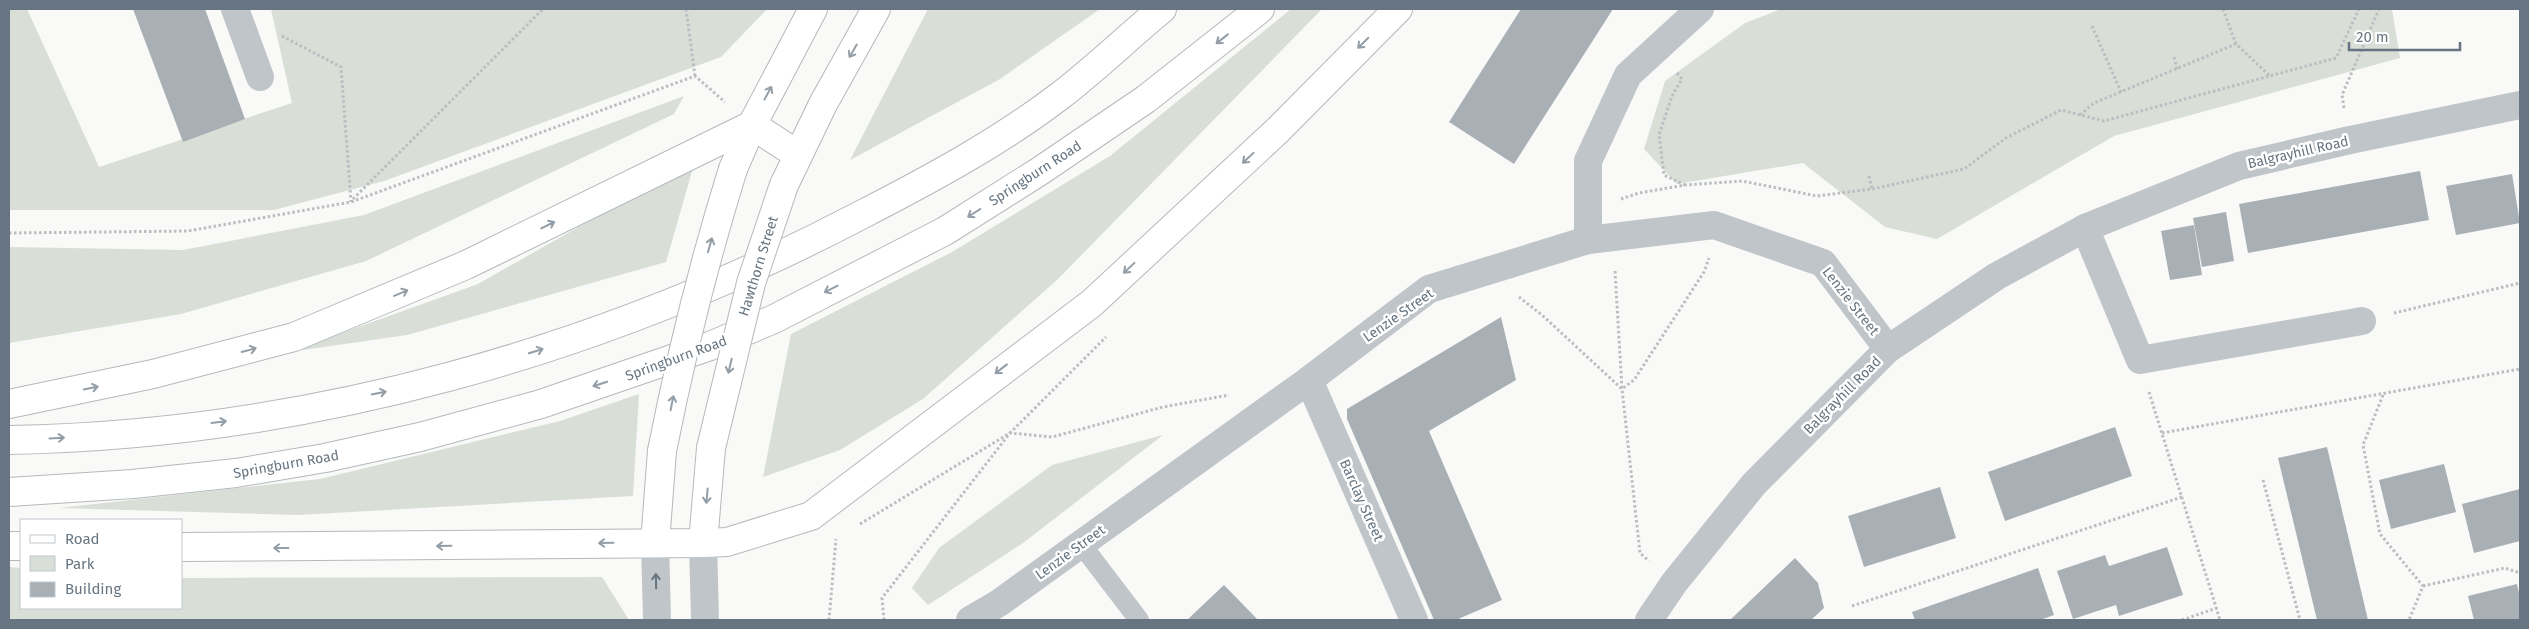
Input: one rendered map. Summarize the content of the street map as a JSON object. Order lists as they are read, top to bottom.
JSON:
{
  "streets": {
    "main road": ["Springburn Road", "Hawthorn Street"],
    "street": ["Balgrayhill Road", "Lenzie Street", "Barclay Street"]
  },
  "crossings": [
    ["Balgrayhill Road", "Lenzie Street"],
    ["Lenzie Street", "Barclay Street"]
  ],
  "legend": ["Road", "Park", "Building"],
  "scale_bar": "20 m"
}
